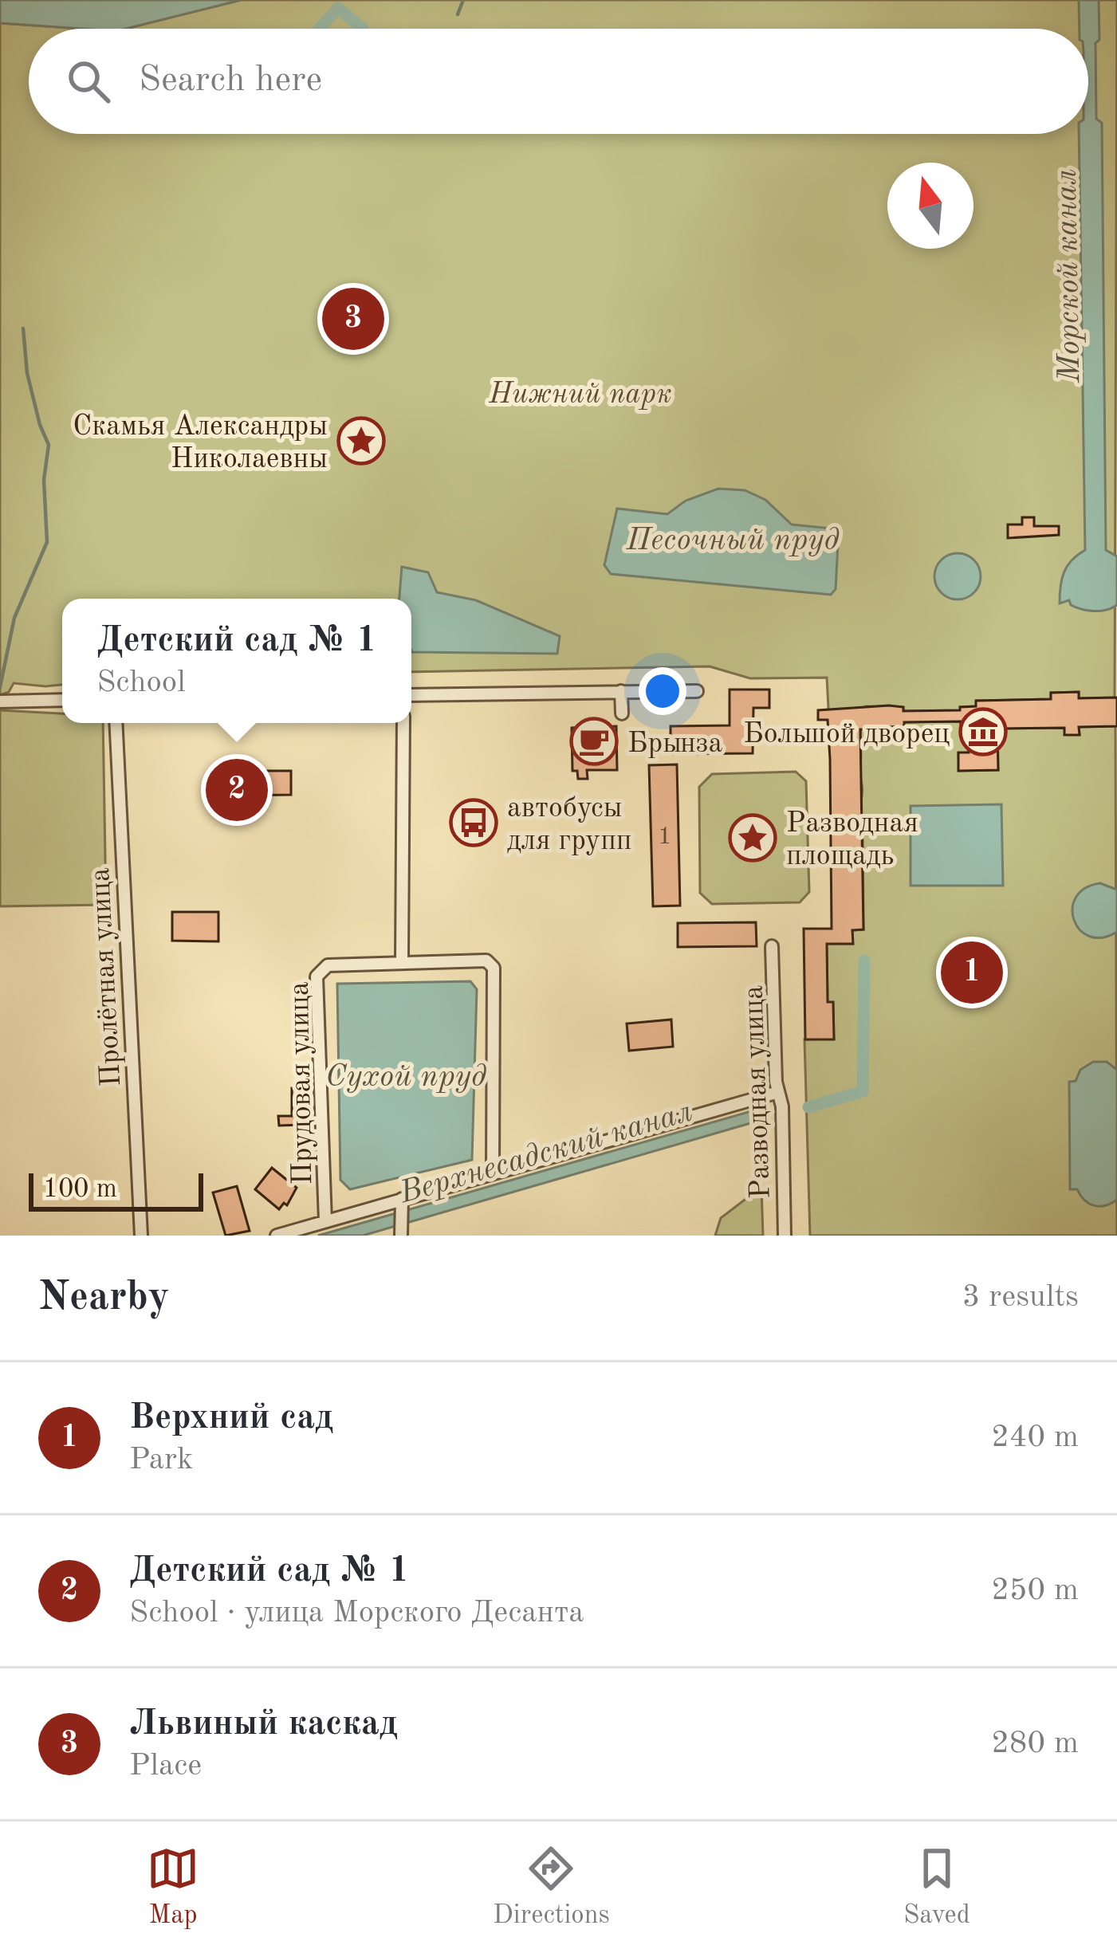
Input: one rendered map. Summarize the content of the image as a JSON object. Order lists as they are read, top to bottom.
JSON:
{
  "streets": {
    "street": ["Пролётная улица", "Прудовая улица", "Разводная улица"]
  },
  "water": [
    "Морской канал",
    "Песочный пруд",
    "Сухой пруд",
    "Верхнесадский канал"
  ],
  "parks": ["Нижний парк"],
  "places": {
    "place": ["Скамья Александры Николаевны", "Разводная площадь"],
    "museum": ["Большой дворец"],
    "cafe": ["Брынза"],
    "bus stop": ["автобусы для групп"]
  },
  "house_numbers": ["1"],
  "scale_bar": "100 m",
  "north": "top",
  "page": {
    "search": "Search here",
    "pins": ["3", "2", "1"],
    "popup": ["Детский сад № 1", "School"],
    "scale": "100 m",
    "heading": ["Nearby", "3 results"],
    "list": [
      {
        "mark": "1",
        "name": "Верхний сад",
        "note": "Park",
        "value": "240 m"
      },
      {
        "mark": "2",
        "name": "Детский сад № 1",
        "note": "School · улица Морского Десанта",
        "value": "250 m"
      },
      {
        "mark": "3",
        "name": "Львиный каскад",
        "note": "Place",
        "value": "280 m"
      }
    ],
    "nav": ["Map", "Directions", "Saved"]
  }
}
